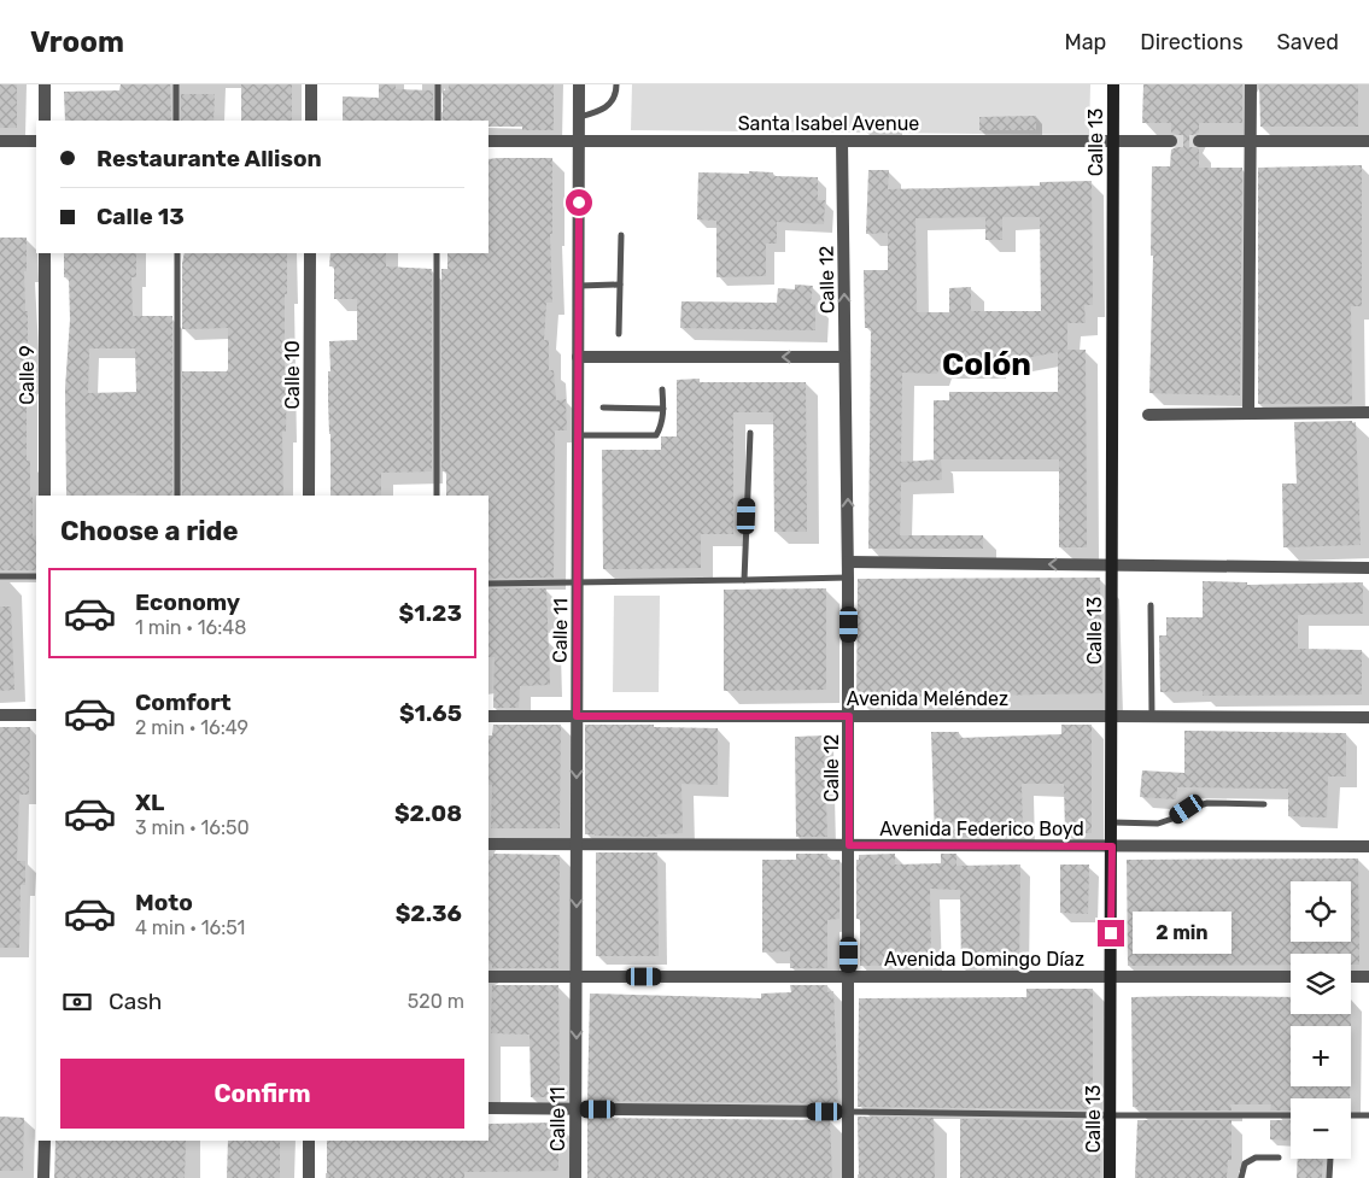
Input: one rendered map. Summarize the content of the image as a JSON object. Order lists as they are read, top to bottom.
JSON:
{
  "streets": {
    "main road": ["Calle 13"],
    "street": [
      "Santa Isabel Avenue",
      "Calle 12",
      "Calle 9",
      "Calle 10",
      "Calle 11",
      "Avenida Meléndez",
      "Avenida Federico Boyd",
      "Avenida Domingo Díaz"
    ]
  },
  "crossings": [
    ["Santa Isabel Avenue", "Calle 13"],
    ["Santa Isabel Avenue", "Calle 12"],
    ["Santa Isabel Avenue", "Calle 11"],
    ["Calle 13", "Avenida Meléndez"],
    ["Calle 13", "Avenida Federico Boyd"],
    ["Calle 13", "Avenida Domingo Díaz"],
    ["Calle 12", "Avenida Meléndez"],
    ["Calle 12", "Avenida Federico Boyd"],
    ["Calle 12", "Avenida Domingo Díaz"],
    ["Calle 11", "Avenida Meléndez"],
    ["Calle 11", "Avenida Federico Boyd"],
    ["Calle 11", "Avenida Domingo Díaz"]
  ],
  "one_way": ["Calle 12", "Calle 11"],
  "districts": ["Colón"],
  "page": {
    "header": "Vroom",
    "nav": ["Map", "Directions", "Saved"],
    "banner": ["Restaurante Allison", "Calle 13"],
    "heading": "Choose a ride",
    "list": [
      {
        "name": "Economy",
        "note": "1 min · 16:48",
        "value": "$1.23"
      },
      {
        "name": "Comfort",
        "note": "2 min · 16:49",
        "value": "$1.65"
      },
      {
        "name": "XL",
        "note": "3 min · 16:50",
        "value": "$2.08"
      },
      {
        "name": "Moto",
        "note": "4 min · 16:51",
        "value": "$2.36"
      }
    ],
    "map_buttons": ["+", "−"],
    "bubble": "2 min",
    "pay": ["Cash", "520 m"],
    "buttons": "Confirm"
  }
}
